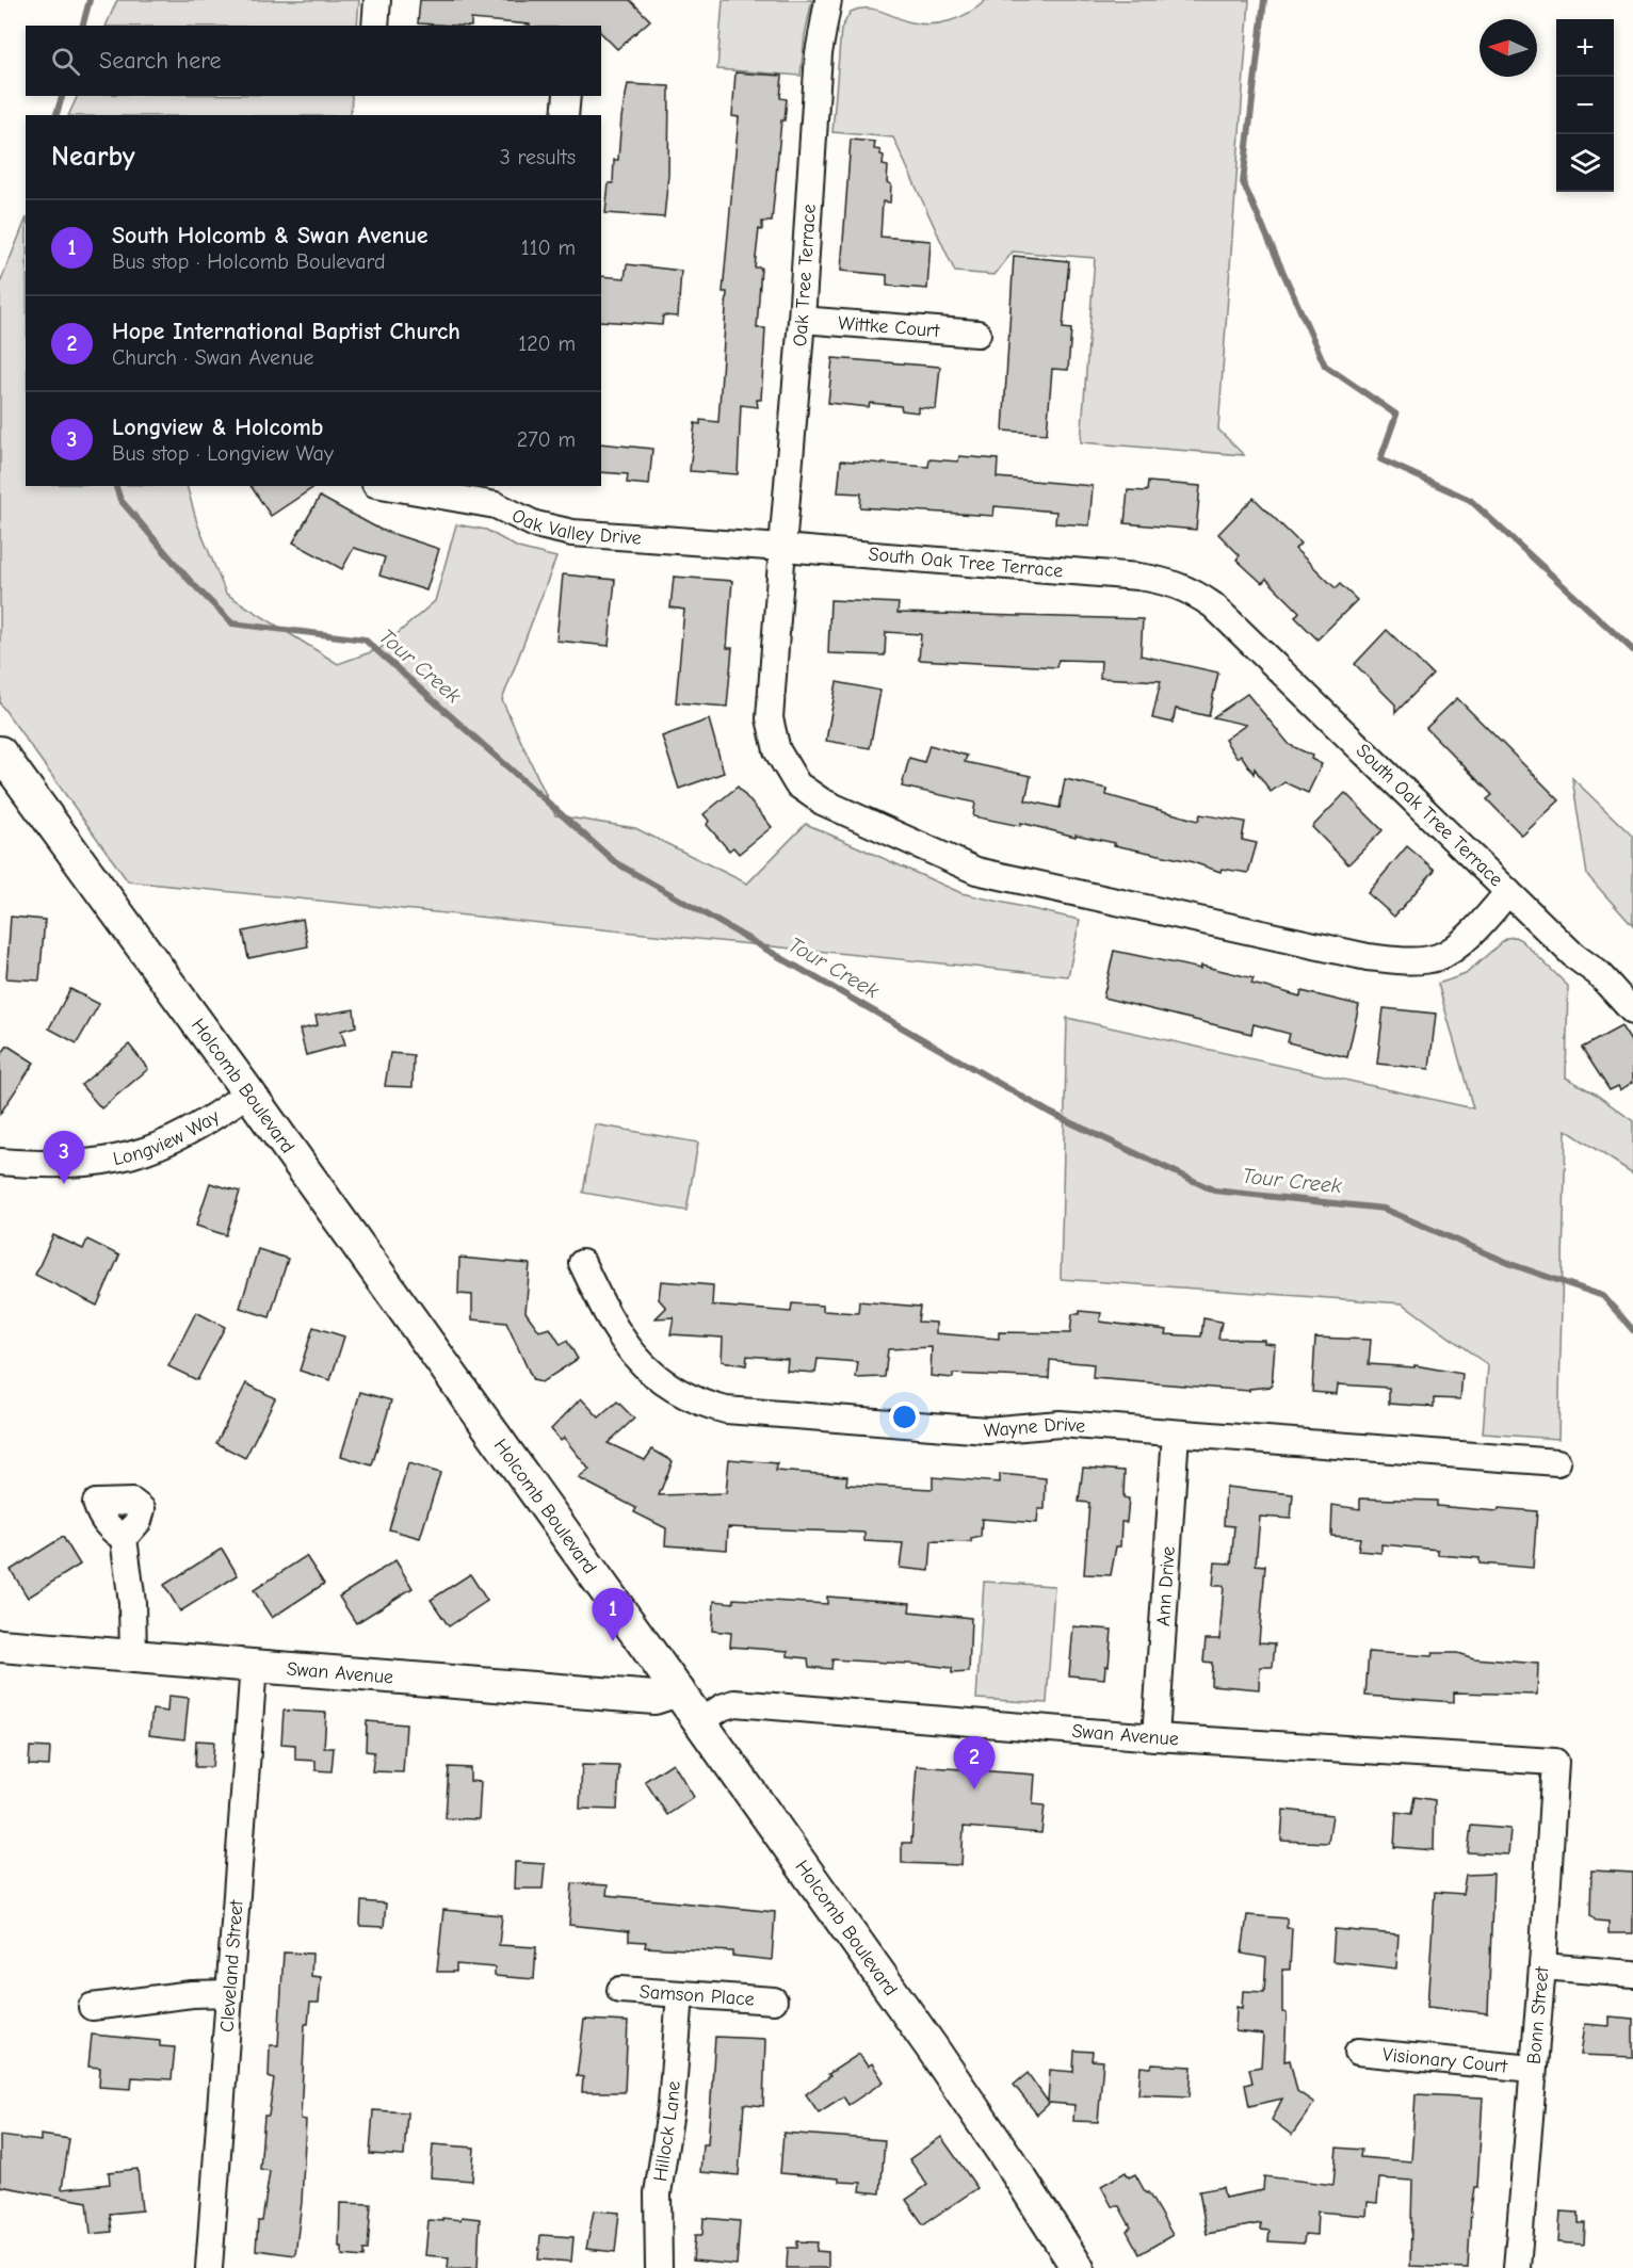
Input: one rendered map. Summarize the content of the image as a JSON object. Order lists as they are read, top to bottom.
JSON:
{
  "streets": {
    "street": [
      "Oak Tree Terrace",
      "Wittke Court",
      "Oak Valley Drive",
      "South Oak Tree Terrace",
      "Holcomb Boulevard",
      "Longview Way",
      "Wayne Drive",
      "Ann Drive",
      "Swan Avenue",
      "Cleveland Street",
      "Samson Place",
      "Bonn Street",
      "Visionary Court",
      "Hillock Lane"
    ]
  },
  "crossings": [
    ["Oak Tree Terrace", "Wittke Court"],
    ["Oak Tree Terrace", "Oak Valley Drive"],
    ["Oak Tree Terrace", "South Oak Tree Terrace"],
    ["Oak Valley Drive", "South Oak Tree Terrace"],
    ["Holcomb Boulevard", "Longview Way"],
    ["Holcomb Boulevard", "Swan Avenue"],
    ["Wayne Drive", "Ann Drive"],
    ["Ann Drive", "Swan Avenue"],
    ["Swan Avenue", "Cleveland Street"],
    ["Swan Avenue", "Bonn Street"],
    ["Samson Place", "Hillock Lane"],
    ["Bonn Street", "Visionary Court"]
  ],
  "water": ["Tour Creek"],
  "north": "left",
  "page": {
    "map_buttons": ["+", "−"],
    "search": "Search here",
    "heading": ["Nearby", "3 results"],
    "list": [
      {
        "mark": "1",
        "name": "South Holcomb & Swan Avenue",
        "note": "Bus stop · Holcomb Boulevard",
        "value": "110 m"
      },
      {
        "mark": "2",
        "name": "Hope International Baptist Church",
        "note": "Church · Swan Avenue",
        "value": "120 m"
      },
      {
        "mark": "3",
        "name": "Longview & Holcomb",
        "note": "Bus stop · Longview Way",
        "value": "270 m"
      }
    ],
    "pins": ["3", "1", "2"]
  }
}
